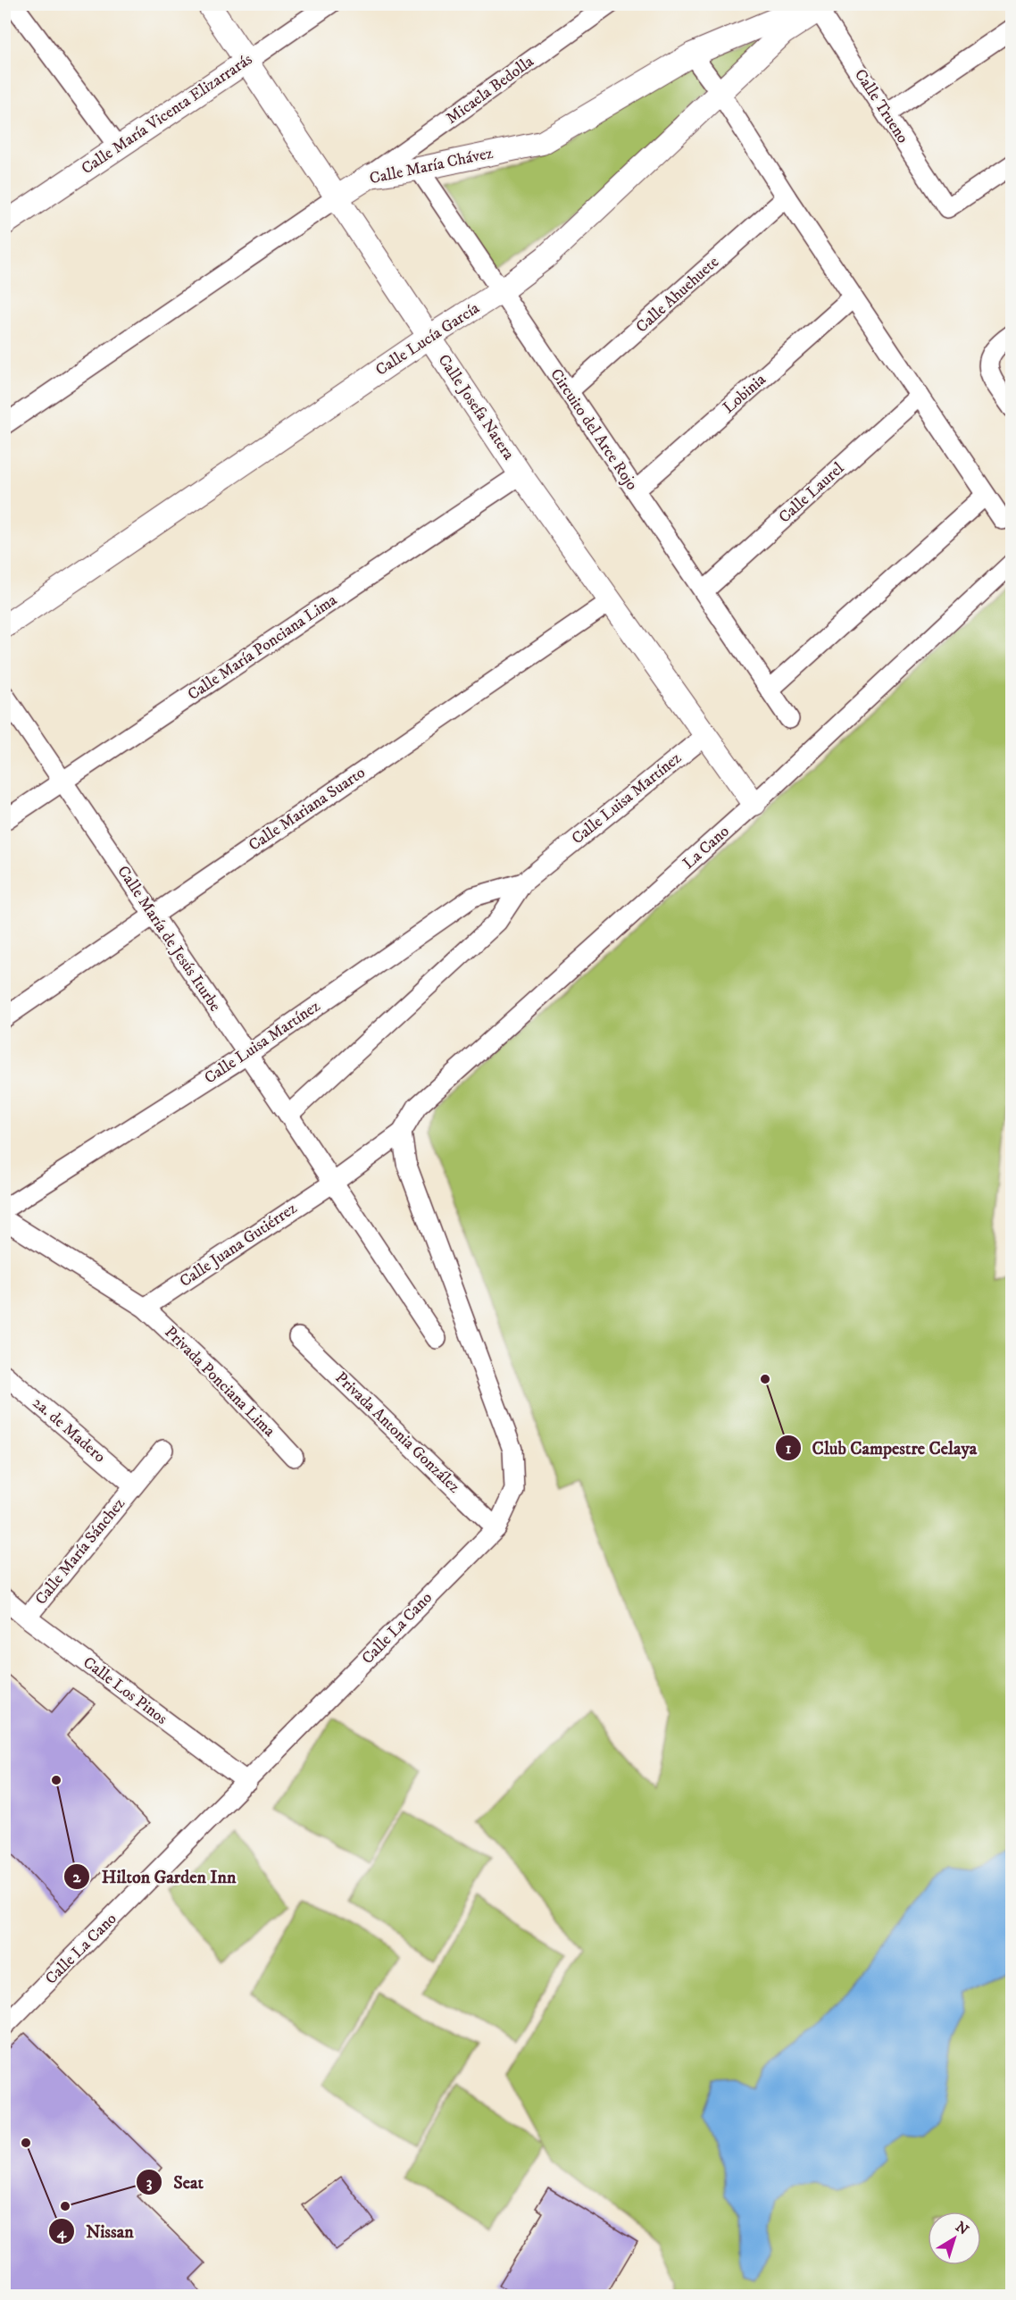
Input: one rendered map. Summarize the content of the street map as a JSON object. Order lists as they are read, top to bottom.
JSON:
{
  "streets": {
    "street": [
      "Micaela Bedolla",
      "Calle Trueno",
      "Calle María Vicenta Elizarrarás",
      "Calle María Chávez",
      "Calle Ahuehuete",
      "Calle Lucía García",
      "Lobinia",
      "Calle Josefa Natera",
      "Circuito del Arce Rojo",
      "Calle Laurel",
      "Calle María Ponciana Lima",
      "Calle Luisa Martínez",
      "Calle Mariana Suarto",
      "La Cano",
      "Calle María de Jesús Iturbe",
      "Calle Juana Gutiérrez",
      "Privada Ponciana Lima",
      "2a. de Madero",
      "Privada Antonia González",
      "Calle María Sánchez",
      "Calle La Cano",
      "Calle Los Pinos"
    ]
  },
  "crossings": [
    ["Micaela Bedolla", "Calle María Chávez"],
    ["Calle Trueno", "Calle María Chávez"],
    ["Calle Trueno", "Calle Lucía García"],
    ["Calle María Vicenta Elizarrarás", "Calle Josefa Natera"],
    ["Calle María Chávez", "Calle Lucía García"],
    ["Calle María Chávez", "Calle Josefa Natera"],
    ["Calle María Chávez", "Circuito del Arce Rojo"],
    ["Calle Ahuehuete", "Circuito del Arce Rojo"],
    ["Calle Lucía García", "Calle Josefa Natera"],
    ["Calle Lucía García", "Circuito del Arce Rojo"],
    ["Lobinia", "Circuito del Arce Rojo"],
    ["Calle Josefa Natera", "Calle María Ponciana Lima"],
    ["Calle Josefa Natera", "Calle Luisa Martínez"],
    ["Calle Josefa Natera", "Calle Mariana Suarto"],
    ["Calle Josefa Natera", "La Cano"],
    ["Circuito del Arce Rojo", "Calle Laurel"],
    ["Calle María Ponciana Lima", "Calle María de Jesús Iturbe"],
    ["Calle Luisa Martínez", "Calle María de Jesús Iturbe"],
    ["Calle Mariana Suarto", "Calle María de Jesús Iturbe"],
    ["La Cano", "Calle Juana Gutiérrez"],
    ["La Cano", "Calle La Cano"],
    ["Calle María de Jesús Iturbe", "Calle Juana Gutiérrez"],
    ["Calle Juana Gutiérrez", "Privada Ponciana Lima"],
    ["Calle Juana Gutiérrez", "Calle La Cano"],
    ["2a. de Madero", "Calle María Sánchez"],
    ["Privada Antonia González", "Calle La Cano"],
    ["Calle María Sánchez", "Calle Los Pinos"],
    ["Calle La Cano", "Calle Los Pinos"]
  ],
  "places": [
    "Club Campestre Celaya",
    "Hilton Garden Inn",
    "Nissan",
    "Seat"
  ],
  "north": "top right"
}
